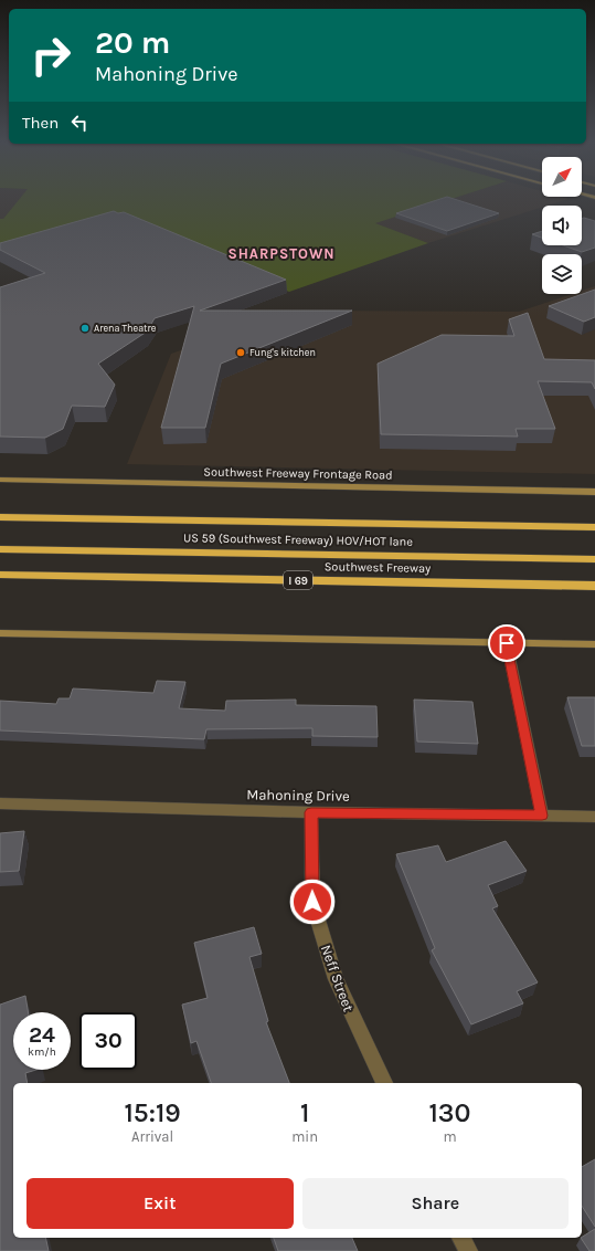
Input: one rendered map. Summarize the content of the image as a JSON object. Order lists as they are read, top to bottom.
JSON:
{
  "streets": {
    "highway": ["US 59 (Southwest Freeway) HOV/HOT lane", "Southwest Freeway", "I 69"],
    "main road": ["Southwest Freeway Frontage Road"],
    "street": ["Mahoning Drive", "Neff Street"]
  },
  "crossings": [
    ["Mahoning Drive", "Neff Street"]
  ],
  "districts": ["SHARPSTOWN"],
  "places": ["Arena Theatre", "Fung's kitchen"],
  "north": "top right",
  "page": {
    "turn": ["20 m", "Mahoning Drive"],
    "then": "Then",
    "speed": "24 km/h",
    "limit": "30",
    "eta": [
      "15:19",
      "Arrival",
      "1",
      "min",
      "130",
      "m"
    ],
    "buttons": ["Exit", "Share"]
  }
}
